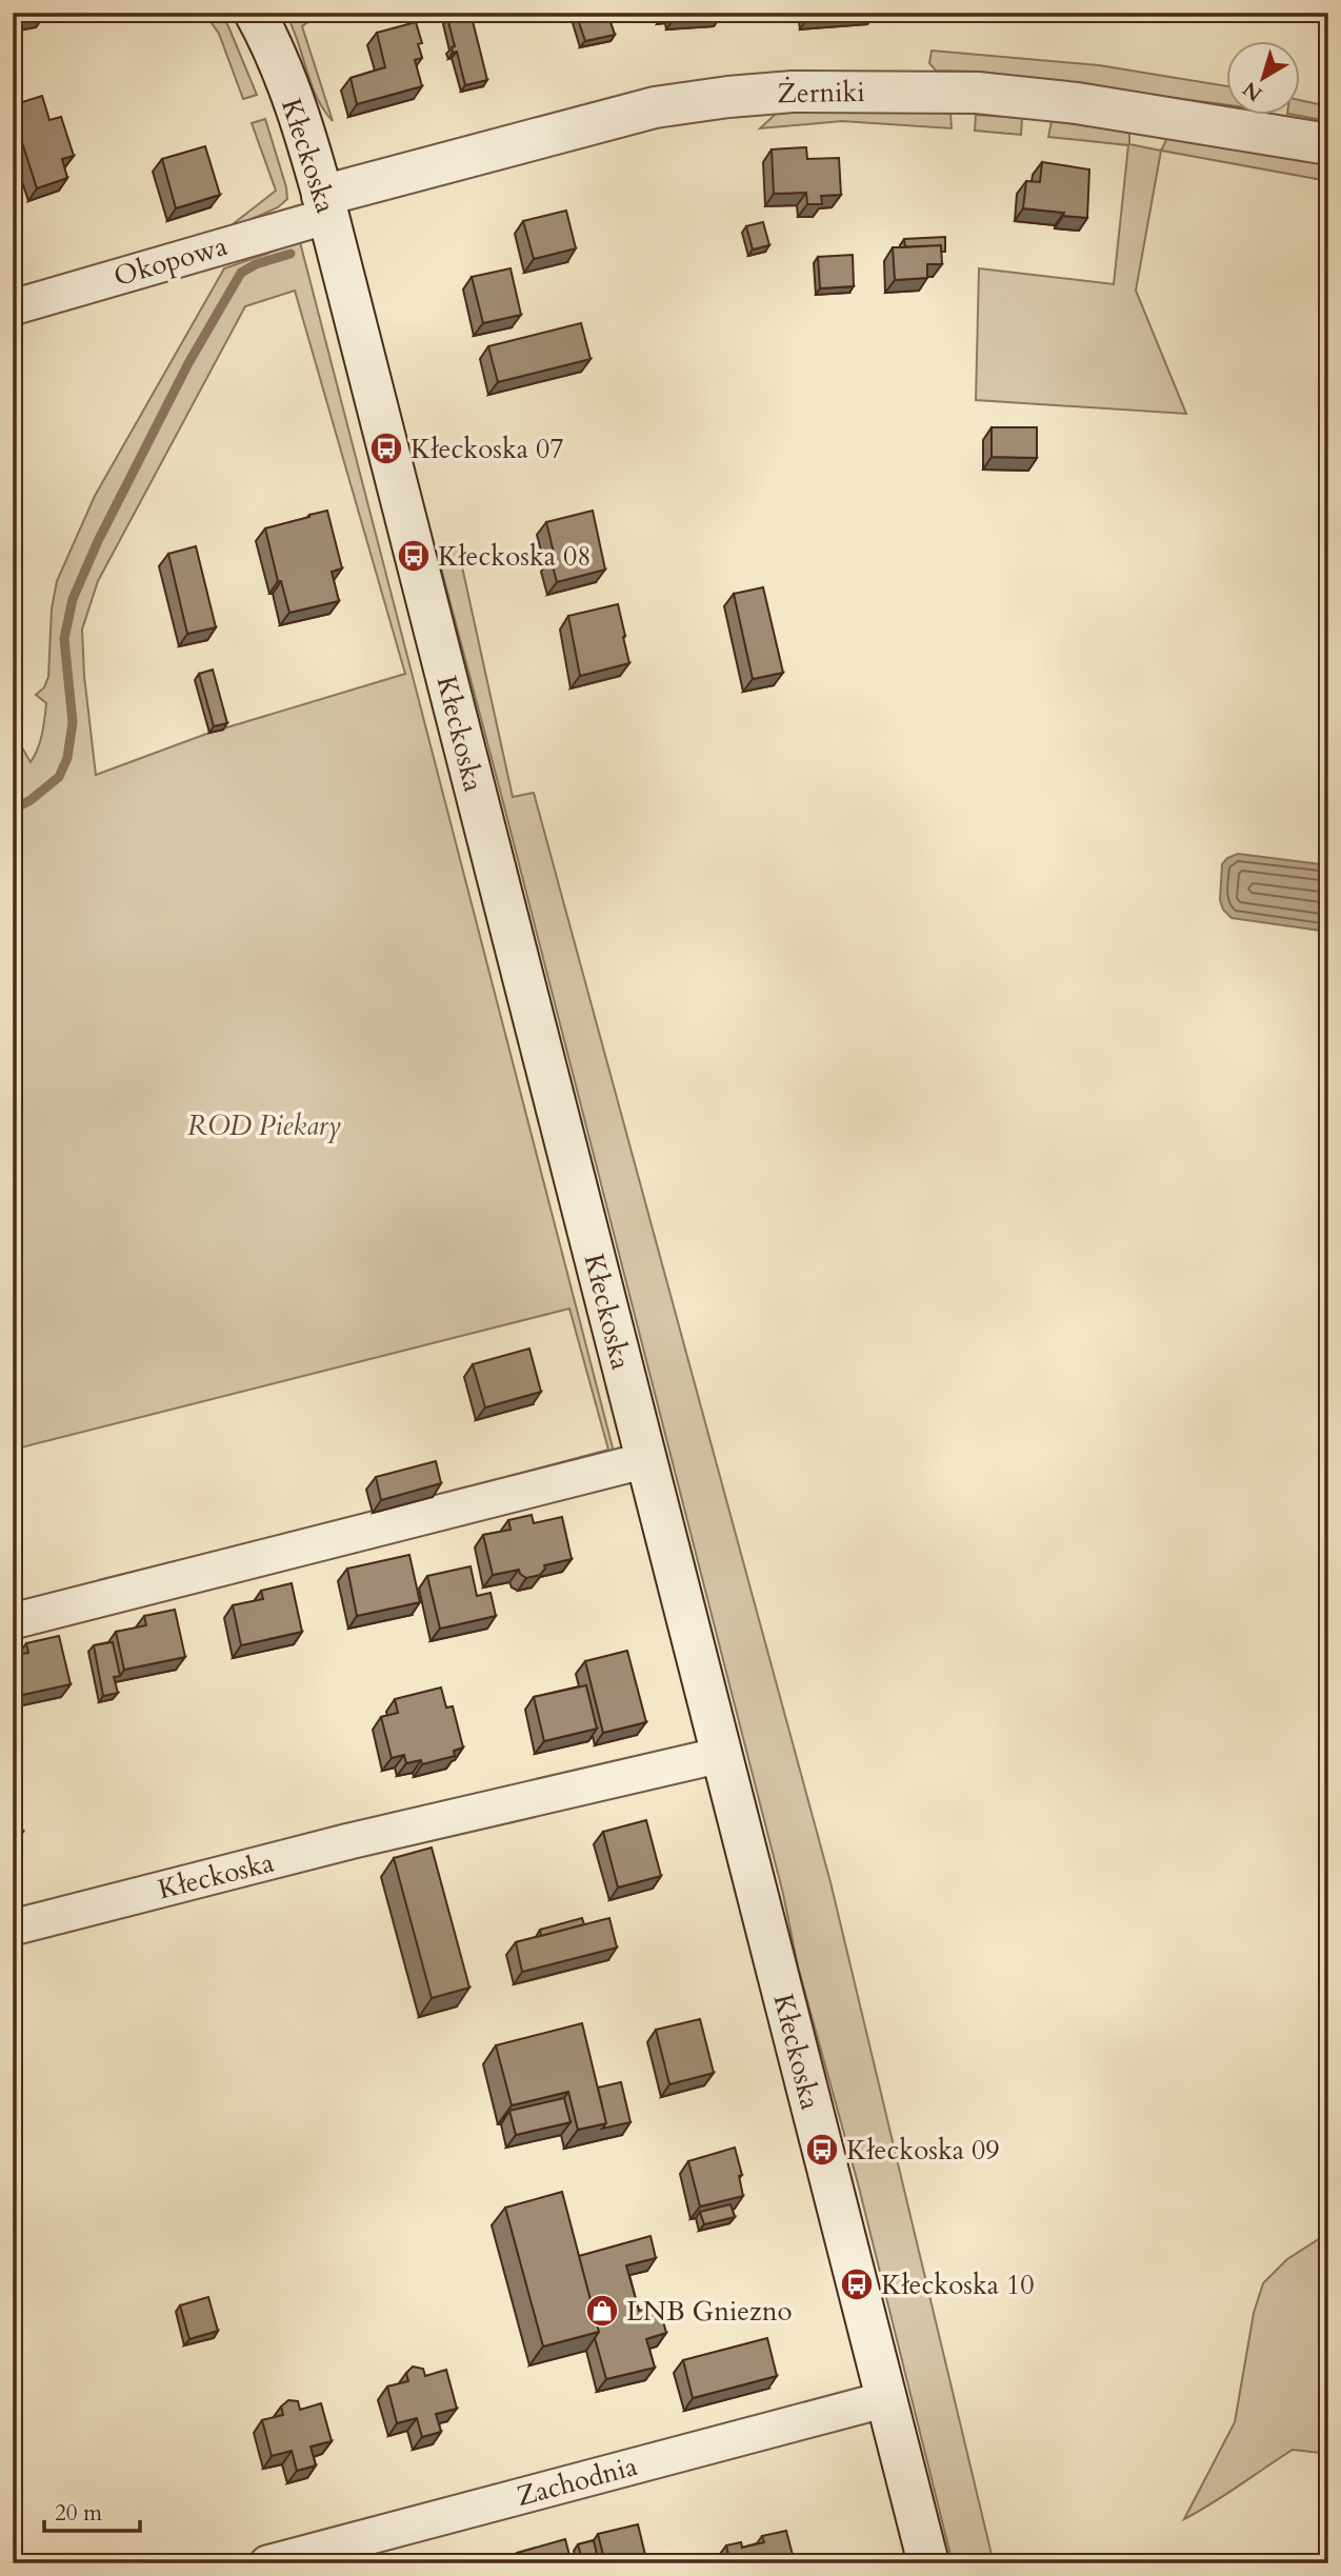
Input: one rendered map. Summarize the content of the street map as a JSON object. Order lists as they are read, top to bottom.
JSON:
{
  "streets": {
    "main road": ["Żerniki", "Kłeckoska"],
    "street": ["Okopowa", "Zachodnia"]
  },
  "crossings": [
    ["Żerniki", "Kłeckoska"],
    ["Żerniki", "Okopowa"],
    ["Kłeckoska", "Okopowa"],
    ["Kłeckoska", "Zachodnia"]
  ],
  "parks": ["ROD Piekary"],
  "places": {
    "bus stop": [
      "Kłeckoska 07",
      "Kłeckoska 08",
      "Kłeckoska 09",
      "Kłeckoska 10"
    ],
    "shop": ["LNB Gniezno"]
  },
  "scale_bar": "20 m",
  "north": "bottom left"
}
